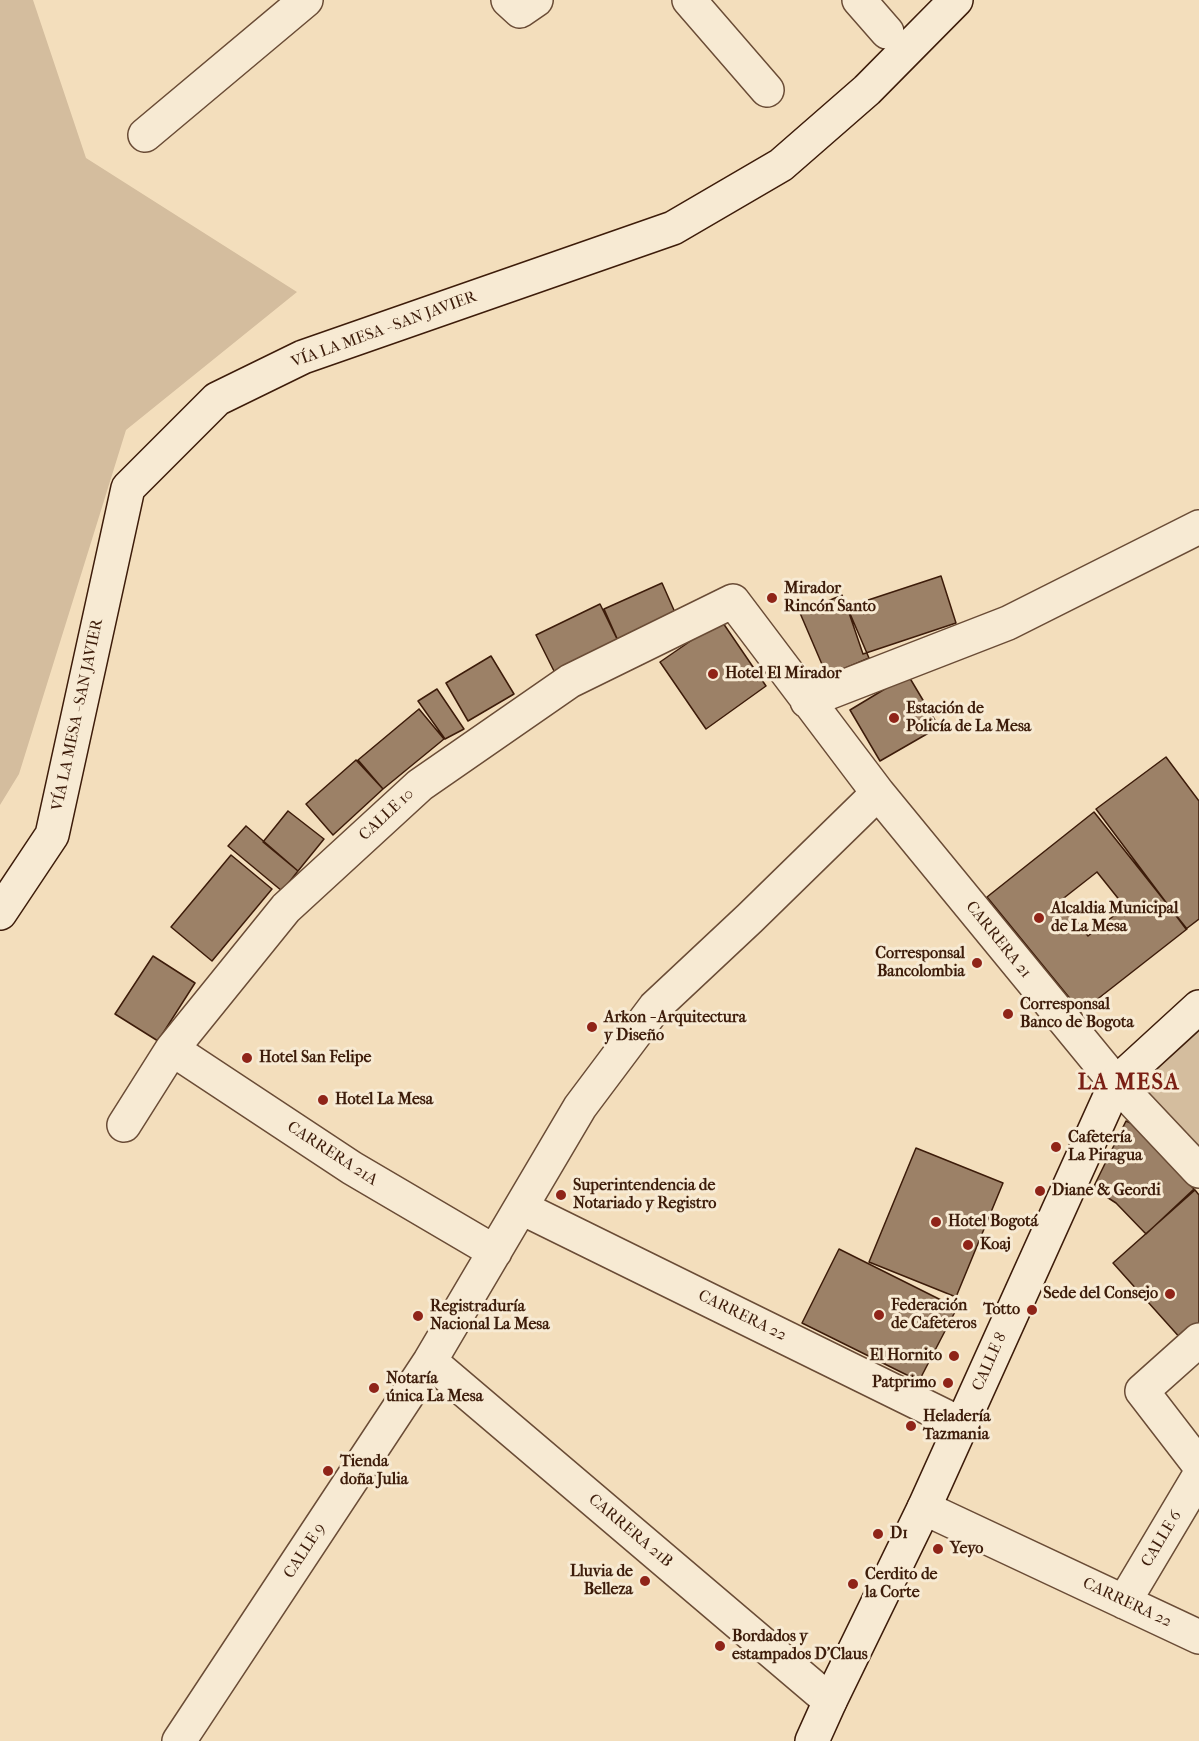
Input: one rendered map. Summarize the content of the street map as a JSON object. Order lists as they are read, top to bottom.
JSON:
{
  "streets": {
    "street": [
      "VÍA LA MESA - SAN JAVIER",
      "CALLE 10",
      "CARRERA 21",
      "CARRERA 21A",
      "CARRERA 22",
      "CALLE 8",
      "CARRERA 21B",
      "CALLE 6",
      "CALLE 9"
    ]
  },
  "crossings": [
    ["CALLE 10", "CARRERA 21"],
    ["CALLE 10", "CARRERA 21A"],
    ["CARRERA 21", "CALLE 8"],
    ["CARRERA 21", "CALLE 9"],
    ["CARRERA 21A", "CALLE 9"],
    ["CARRERA 22", "CALLE 8"],
    ["CARRERA 22", "CALLE 6"],
    ["CARRERA 22", "CALLE 9"],
    ["CALLE 8", "CARRERA 21B"],
    ["CARRERA 21B", "CALLE 9"]
  ],
  "districts": ["LA MESA"],
  "places": [
    "Mirador Rincón Santo",
    "Hotel El Mirador",
    "Estación de Policía de La Mesa",
    "Alcaldia Municipal de La Mesa",
    "Corresponsal Bancolombia",
    "Corresponsal Banco de Bogota",
    "Arkon - Arquitectura y Diseño",
    "Hotel San Felipe",
    "Hotel La Mesa",
    "Cafetería La Piragua",
    "Diane & Geordi",
    "Superintendencia de Notariado y Registro",
    "Hotel Bogotá",
    "Koaj",
    "Sede del Consejo",
    "Totto",
    "Federación de Cafeteros",
    "Registraduría Nacional La Mesa",
    "El Hornito",
    "Patprimo",
    "Notaría única La Mesa",
    "Heladería Tazmania",
    "Tienda doña Julia",
    "D1",
    "Yeyo",
    "Lluvia de Belleza",
    "Cerdito de la Corte",
    "Bordados y estampados D’Claus"
  ]
}
